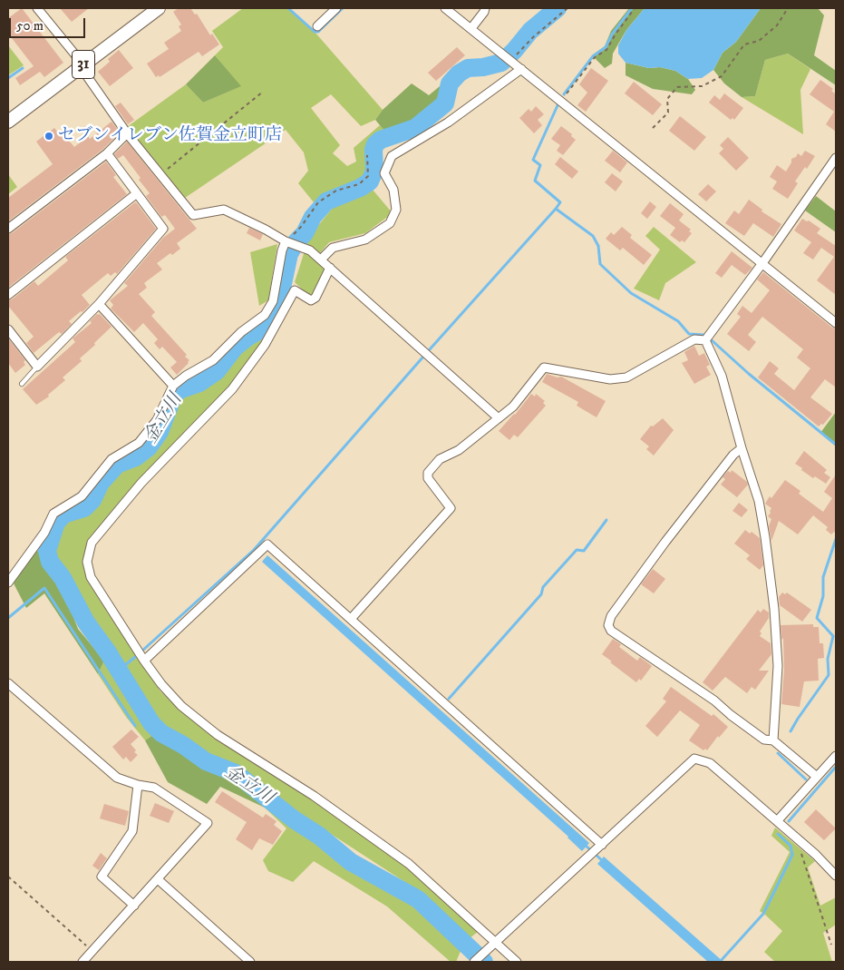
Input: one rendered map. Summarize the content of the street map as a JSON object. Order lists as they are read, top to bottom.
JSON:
{
  "streets": {
    "main road": ["31"]
  },
  "water": ["金立川"],
  "places": ["セブンイレブン佐賀金立町店"],
  "scale_bar": "50 m"
}
